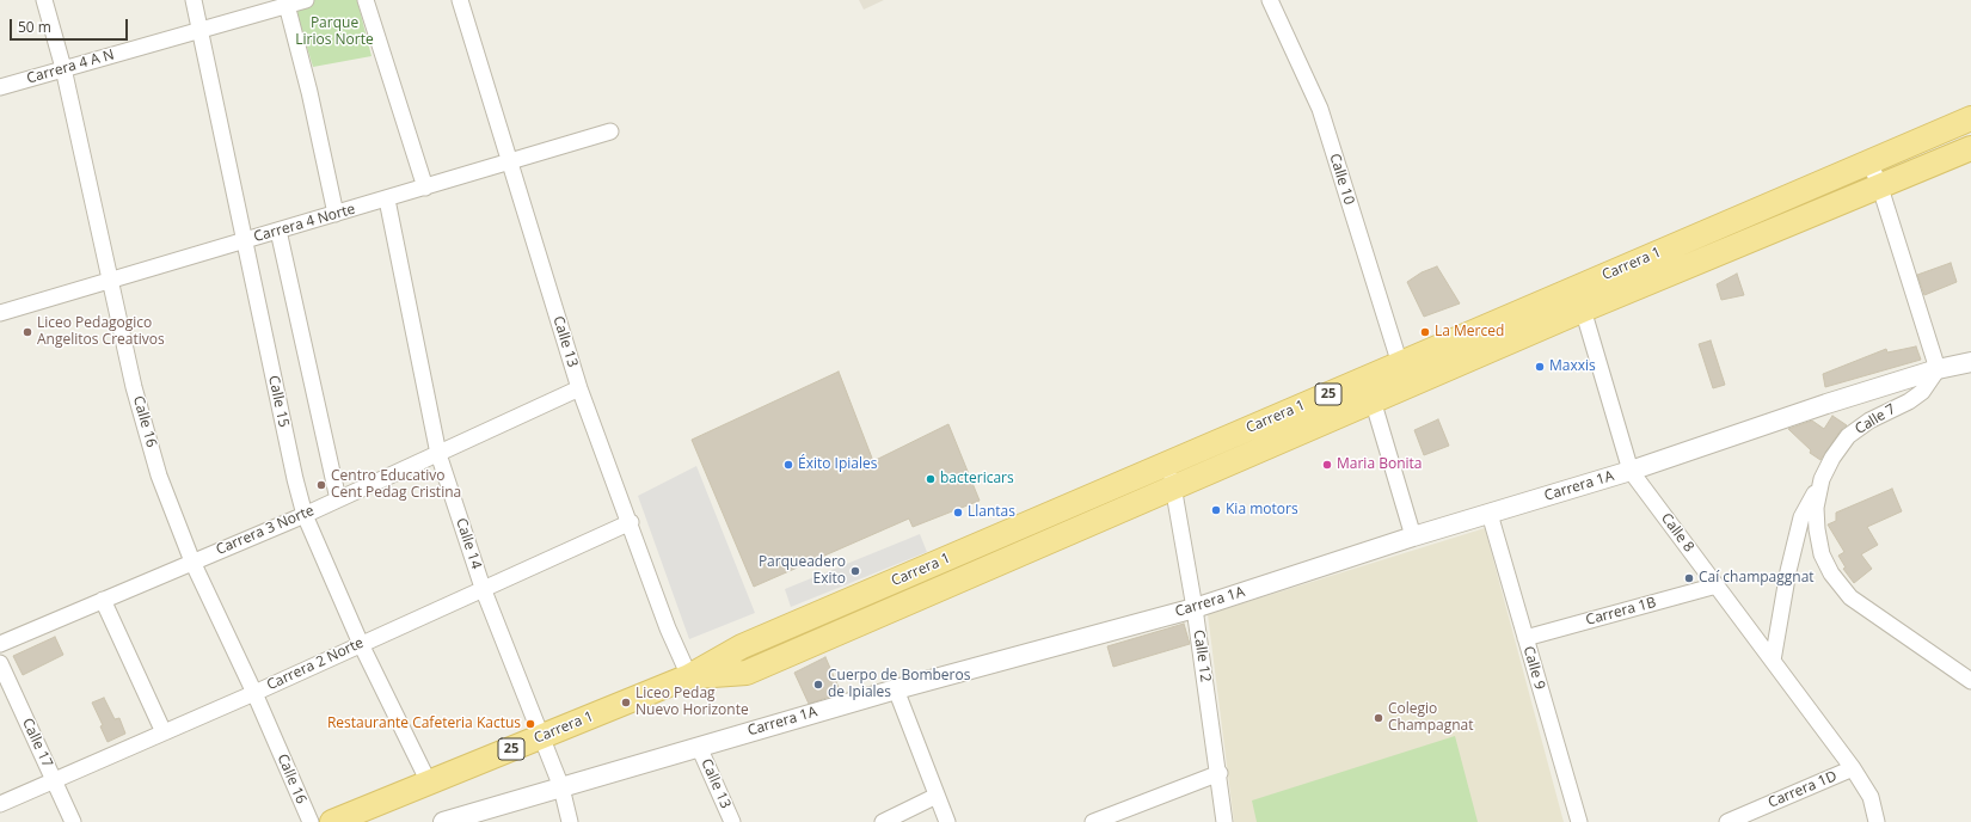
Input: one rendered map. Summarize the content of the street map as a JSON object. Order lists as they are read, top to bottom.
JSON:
{
  "streets": {
    "main road": ["Carrera 1", "25"],
    "street": [
      "Carrera 4 A N",
      "Calle 10",
      "Carrera 4 Norte",
      "Calle 13",
      "Calle 15",
      "Calle 7",
      "Calle 16",
      "Carrera 1A",
      "Carrera 3 Norte",
      "Calle 8",
      "Calle 14",
      "Carrera 1B",
      "Calle 12",
      "Carrera 2 Norte",
      "Calle 9",
      "Calle 17",
      "Carrera 1D"
    ]
  },
  "crossings": [
    ["Carrera 4 A N", "Calle 15"],
    ["Carrera 4 A N", "Calle 16"],
    ["Calle 10", "Carrera 1"],
    ["Carrera 4 Norte", "Calle 13"],
    ["Carrera 4 Norte", "Calle 15"],
    ["Carrera 4 Norte", "Calle 16"],
    ["Carrera 4 Norte", "Calle 14"],
    ["Carrera 1", "Calle 13"],
    ["Carrera 1", "Calle 15"],
    ["Carrera 1", "Calle 8"],
    ["Carrera 1", "Calle 14"],
    ["Carrera 1", "Calle 12"],
    ["Calle 13", "Carrera 1A"],
    ["Calle 13", "Carrera 3 Norte"],
    ["Calle 13", "Carrera 2 Norte"],
    ["Calle 15", "Carrera 3 Norte"],
    ["Calle 15", "Carrera 2 Norte"],
    ["Calle 7", "Carrera 1A"],
    ["Calle 16", "Carrera 3 Norte"],
    ["Calle 16", "Carrera 2 Norte"],
    ["Carrera 1A", "Calle 8"],
    ["Carrera 1A", "Calle 14"],
    ["Carrera 1A", "Calle 12"],
    ["Carrera 1A", "Calle 9"],
    ["Carrera 3 Norte", "Calle 14"],
    ["Calle 8", "Carrera 1B"],
    ["Calle 8", "Carrera 1D"],
    ["Calle 14", "Carrera 2 Norte"],
    ["Carrera 1B", "Calle 9"],
    ["Carrera 2 Norte", "Calle 17"]
  ],
  "parks": ["Parque Lirios Norte"],
  "places": [
    "Liceo Pedagogico Angelitos Creativos",
    "La Merced",
    "Maxxis",
    "Éxito Ipiales",
    "Maria Bonita",
    "bactericars",
    "Centro Educativo Cent Pedag Cristina",
    "Kia motors",
    "Llantas",
    "Parqueadero Exito",
    "Caí champaggnat",
    "Cuerpo de Bomberos de Ipiales",
    "Liceo Pedag Nuevo Horizonte",
    "Colegio Champagnat",
    "Restaurante Cafeteria Kactus"
  ],
  "scale_bar": "50 m"
}
